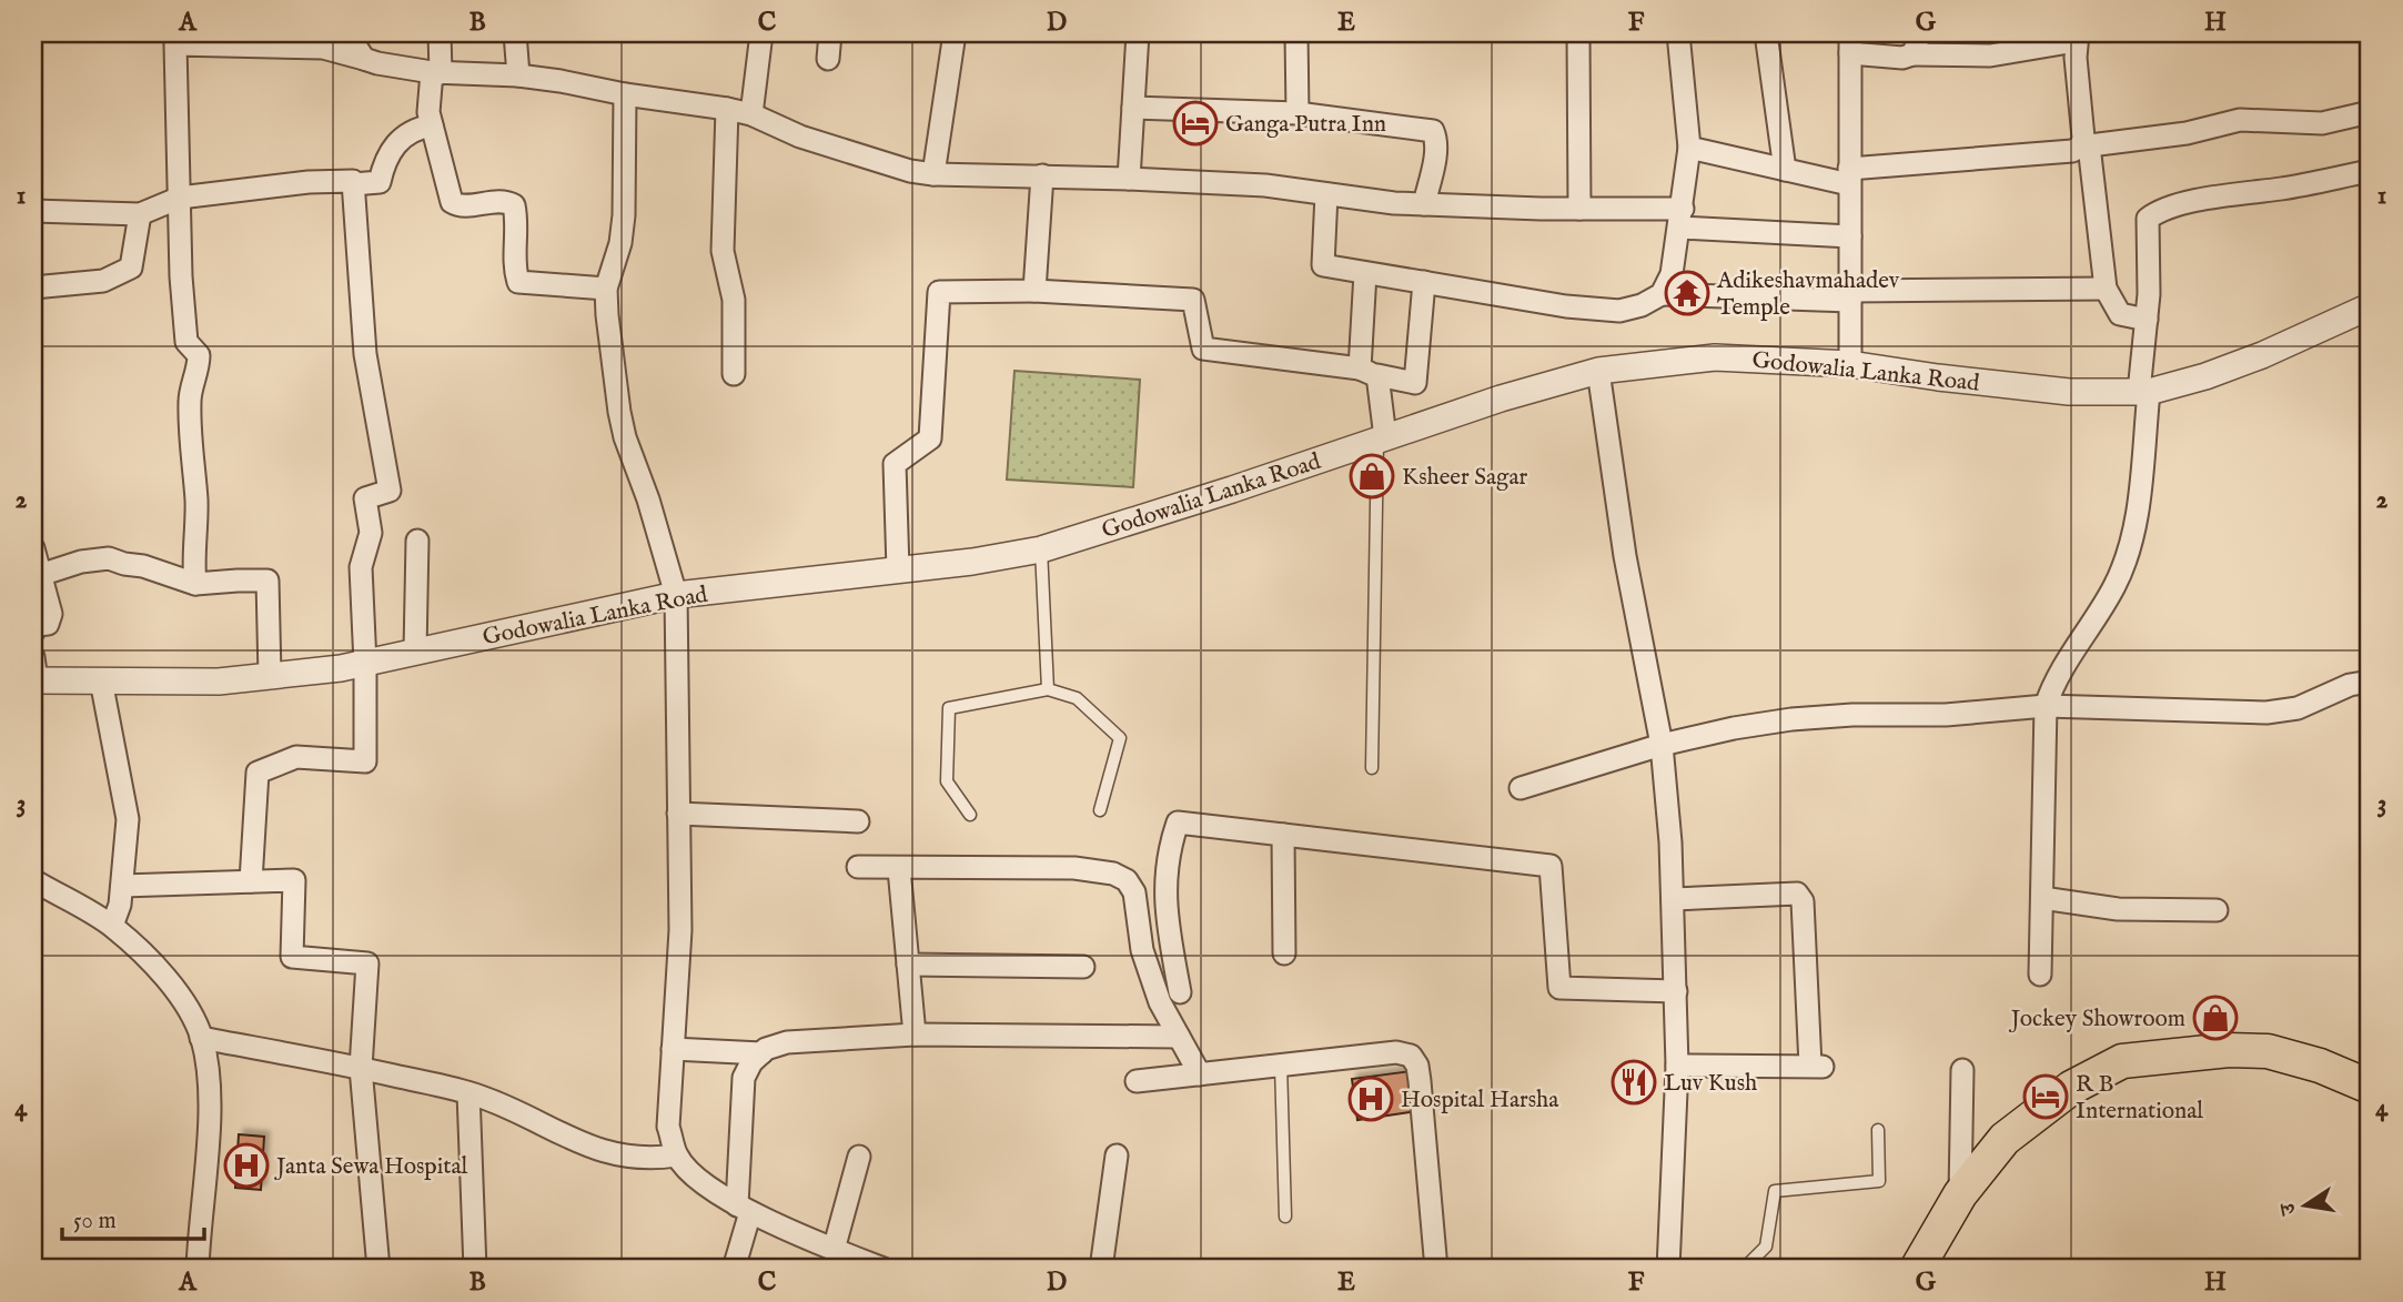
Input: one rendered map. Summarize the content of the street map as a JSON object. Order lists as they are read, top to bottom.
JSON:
{
  "streets": {
    "street": ["Godowalia Lanka Road"]
  },
  "places": {
    "hotel": ["Ganga Putra Inn", "R B International"],
    "temple": ["Adikeshavmahadev Temple"],
    "shop": ["Ksheer Sagar", "Jockey Showroom"],
    "restaurant": ["Luv Kush"],
    "hospital": ["Hospital Harsha", "Janta Sewa Hospital"]
  },
  "scale_bar": "50 m",
  "north": "left",
  "grid": {
    "columns": [
      "A",
      "B",
      "C",
      "D",
      "E",
      "F",
      "G",
      "H"
    ],
    "rows": [
      "1",
      "2",
      "3",
      "4"
    ]
  }
}
